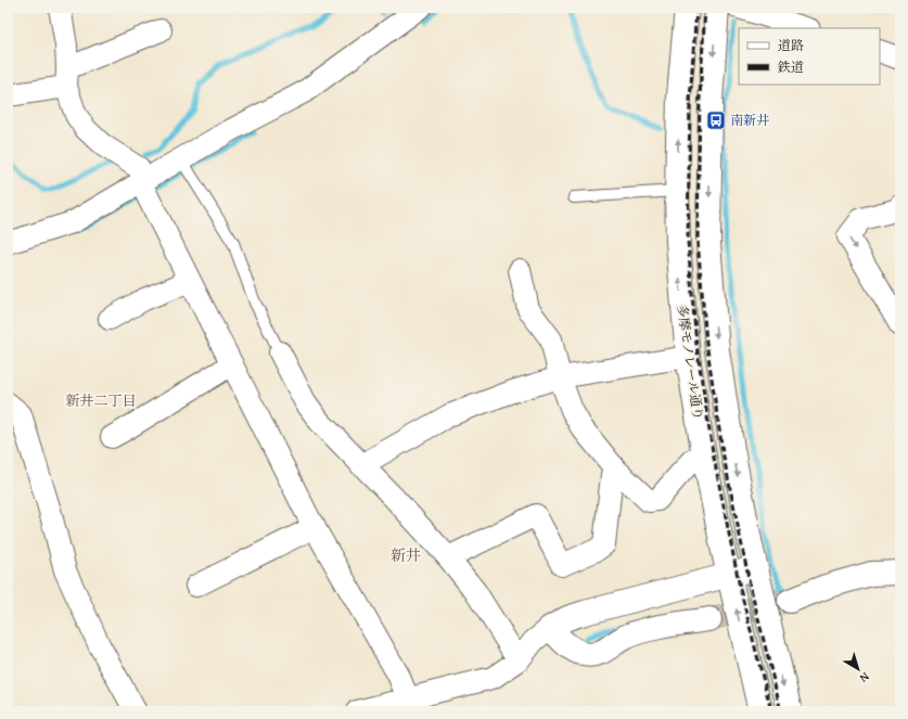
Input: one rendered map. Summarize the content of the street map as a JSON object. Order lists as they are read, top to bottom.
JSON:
{
  "streets": {
    "main road": ["多摩モノレール通り"]
  },
  "districts": ["新井二丁目", "新井"],
  "places": {
    "bus stop": ["南新井"]
  },
  "legend": ["道路", "鉄道"],
  "north": "bottom right"
}
